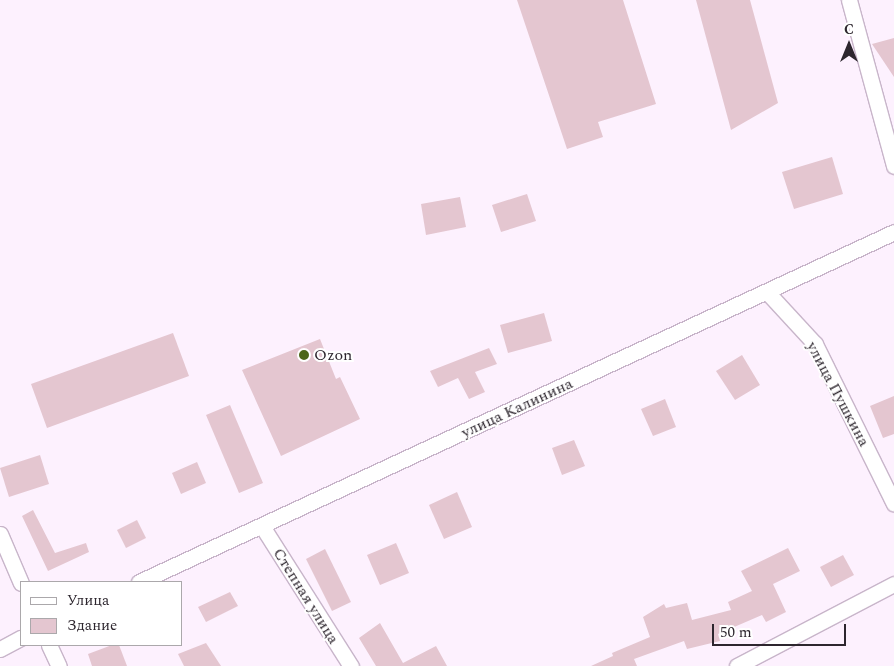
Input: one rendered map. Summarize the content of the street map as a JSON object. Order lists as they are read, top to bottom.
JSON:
{
  "streets": {
    "street": ["улица Пушкина", "улица Калинина", "Степная улица"]
  },
  "crossings": [
    ["улица Пушкина", "улица Калинина"],
    ["улица Калинина", "Степная улица"]
  ],
  "places": ["Ozon"],
  "legend": ["Улица", "Здание"],
  "scale_bar": "50 m",
  "north": "top"
}
